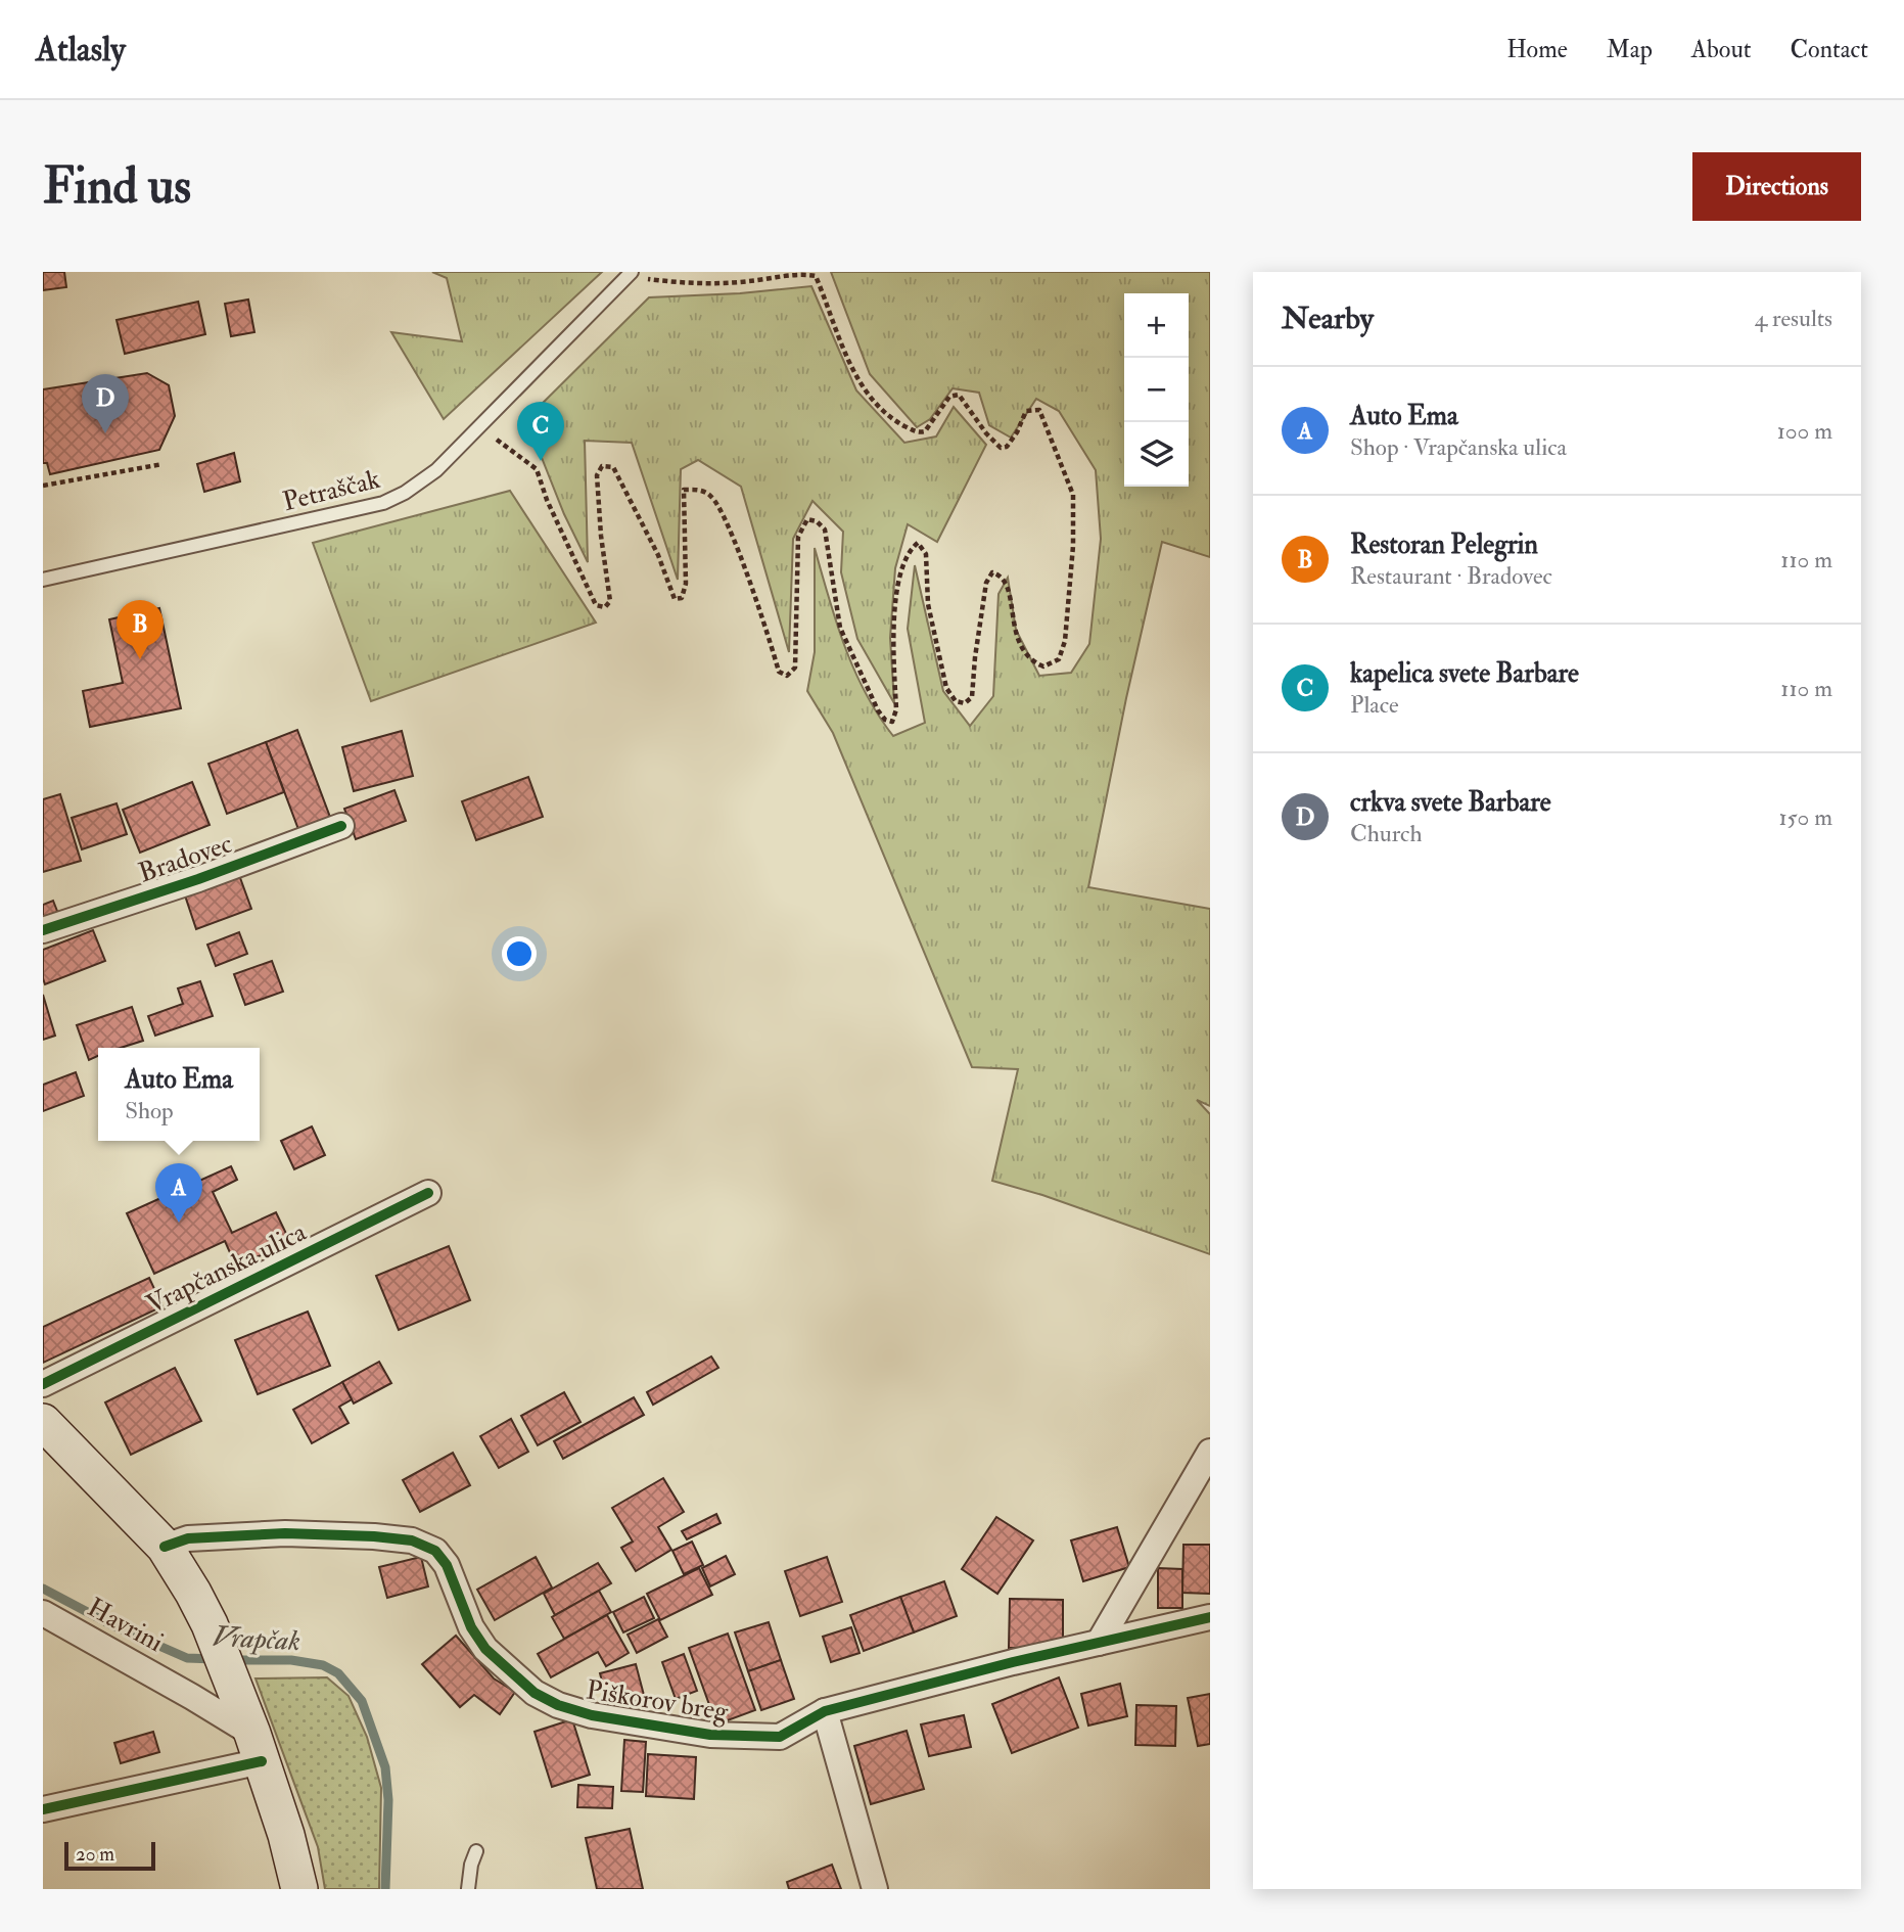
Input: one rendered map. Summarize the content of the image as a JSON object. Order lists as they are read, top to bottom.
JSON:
{
  "streets": {
    "street": [
      "Bradovec",
      "Vrapčanska ulica",
      "Havrini",
      "Piškorov breg"
    ],
    "lane": ["Petraščak"]
  },
  "water": ["Vrapčak"],
  "scale_bar": "20 m",
  "page": {
    "header": "Atlasly",
    "nav": [
      "Home",
      "Map",
      "About",
      "Contact"
    ],
    "buttons": "Directions",
    "title": "Find us",
    "heading": ["Nearby", "4 results"],
    "map_buttons": ["+", "−"],
    "list": [
      {
        "mark": "A",
        "name": "Auto Ema",
        "note": "Shop · Vrapčanska ulica",
        "value": "100 m"
      },
      {
        "mark": "B",
        "name": "Restoran Pelegrin",
        "note": "Restaurant · Bradovec",
        "value": "110 m"
      },
      {
        "mark": "C",
        "name": "kapelica svete Barbare",
        "note": "Place",
        "value": "110 m"
      },
      {
        "mark": "D",
        "name": "crkva svete Barbare",
        "note": "Church",
        "value": "150 m"
      }
    ],
    "pins": [
      "D",
      "C",
      "B",
      "A"
    ],
    "popup": ["Auto Ema", "Shop"],
    "scale": "20 m"
  }
}
